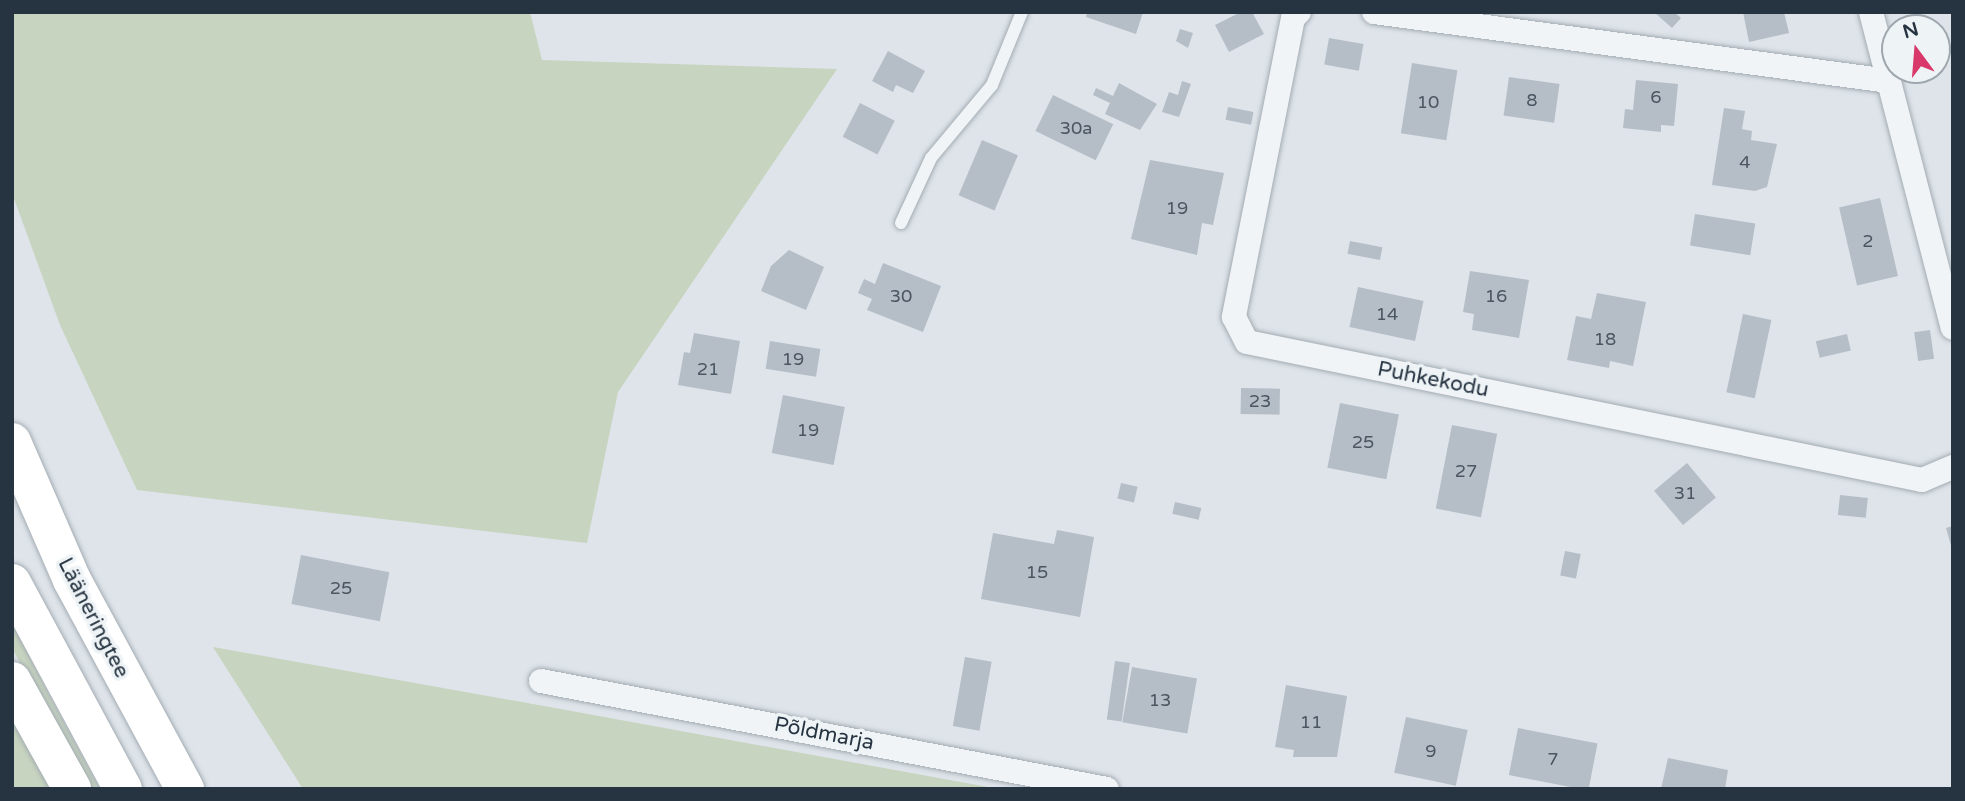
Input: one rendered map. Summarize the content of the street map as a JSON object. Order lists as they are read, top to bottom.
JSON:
{
  "streets": {
    "highway": ["Lääneringtee"],
    "street": ["Puhkekodu", "Põldmarja"]
  },
  "house_numbers": [
    "6",
    "8",
    "10",
    "30a",
    "4",
    "19",
    "2",
    "30",
    "16",
    "14",
    "18",
    "19",
    "21",
    "23",
    "19",
    "25",
    "27",
    "31",
    "15",
    "25",
    "13",
    "11",
    "9",
    "7"
  ],
  "north": "top"
}
